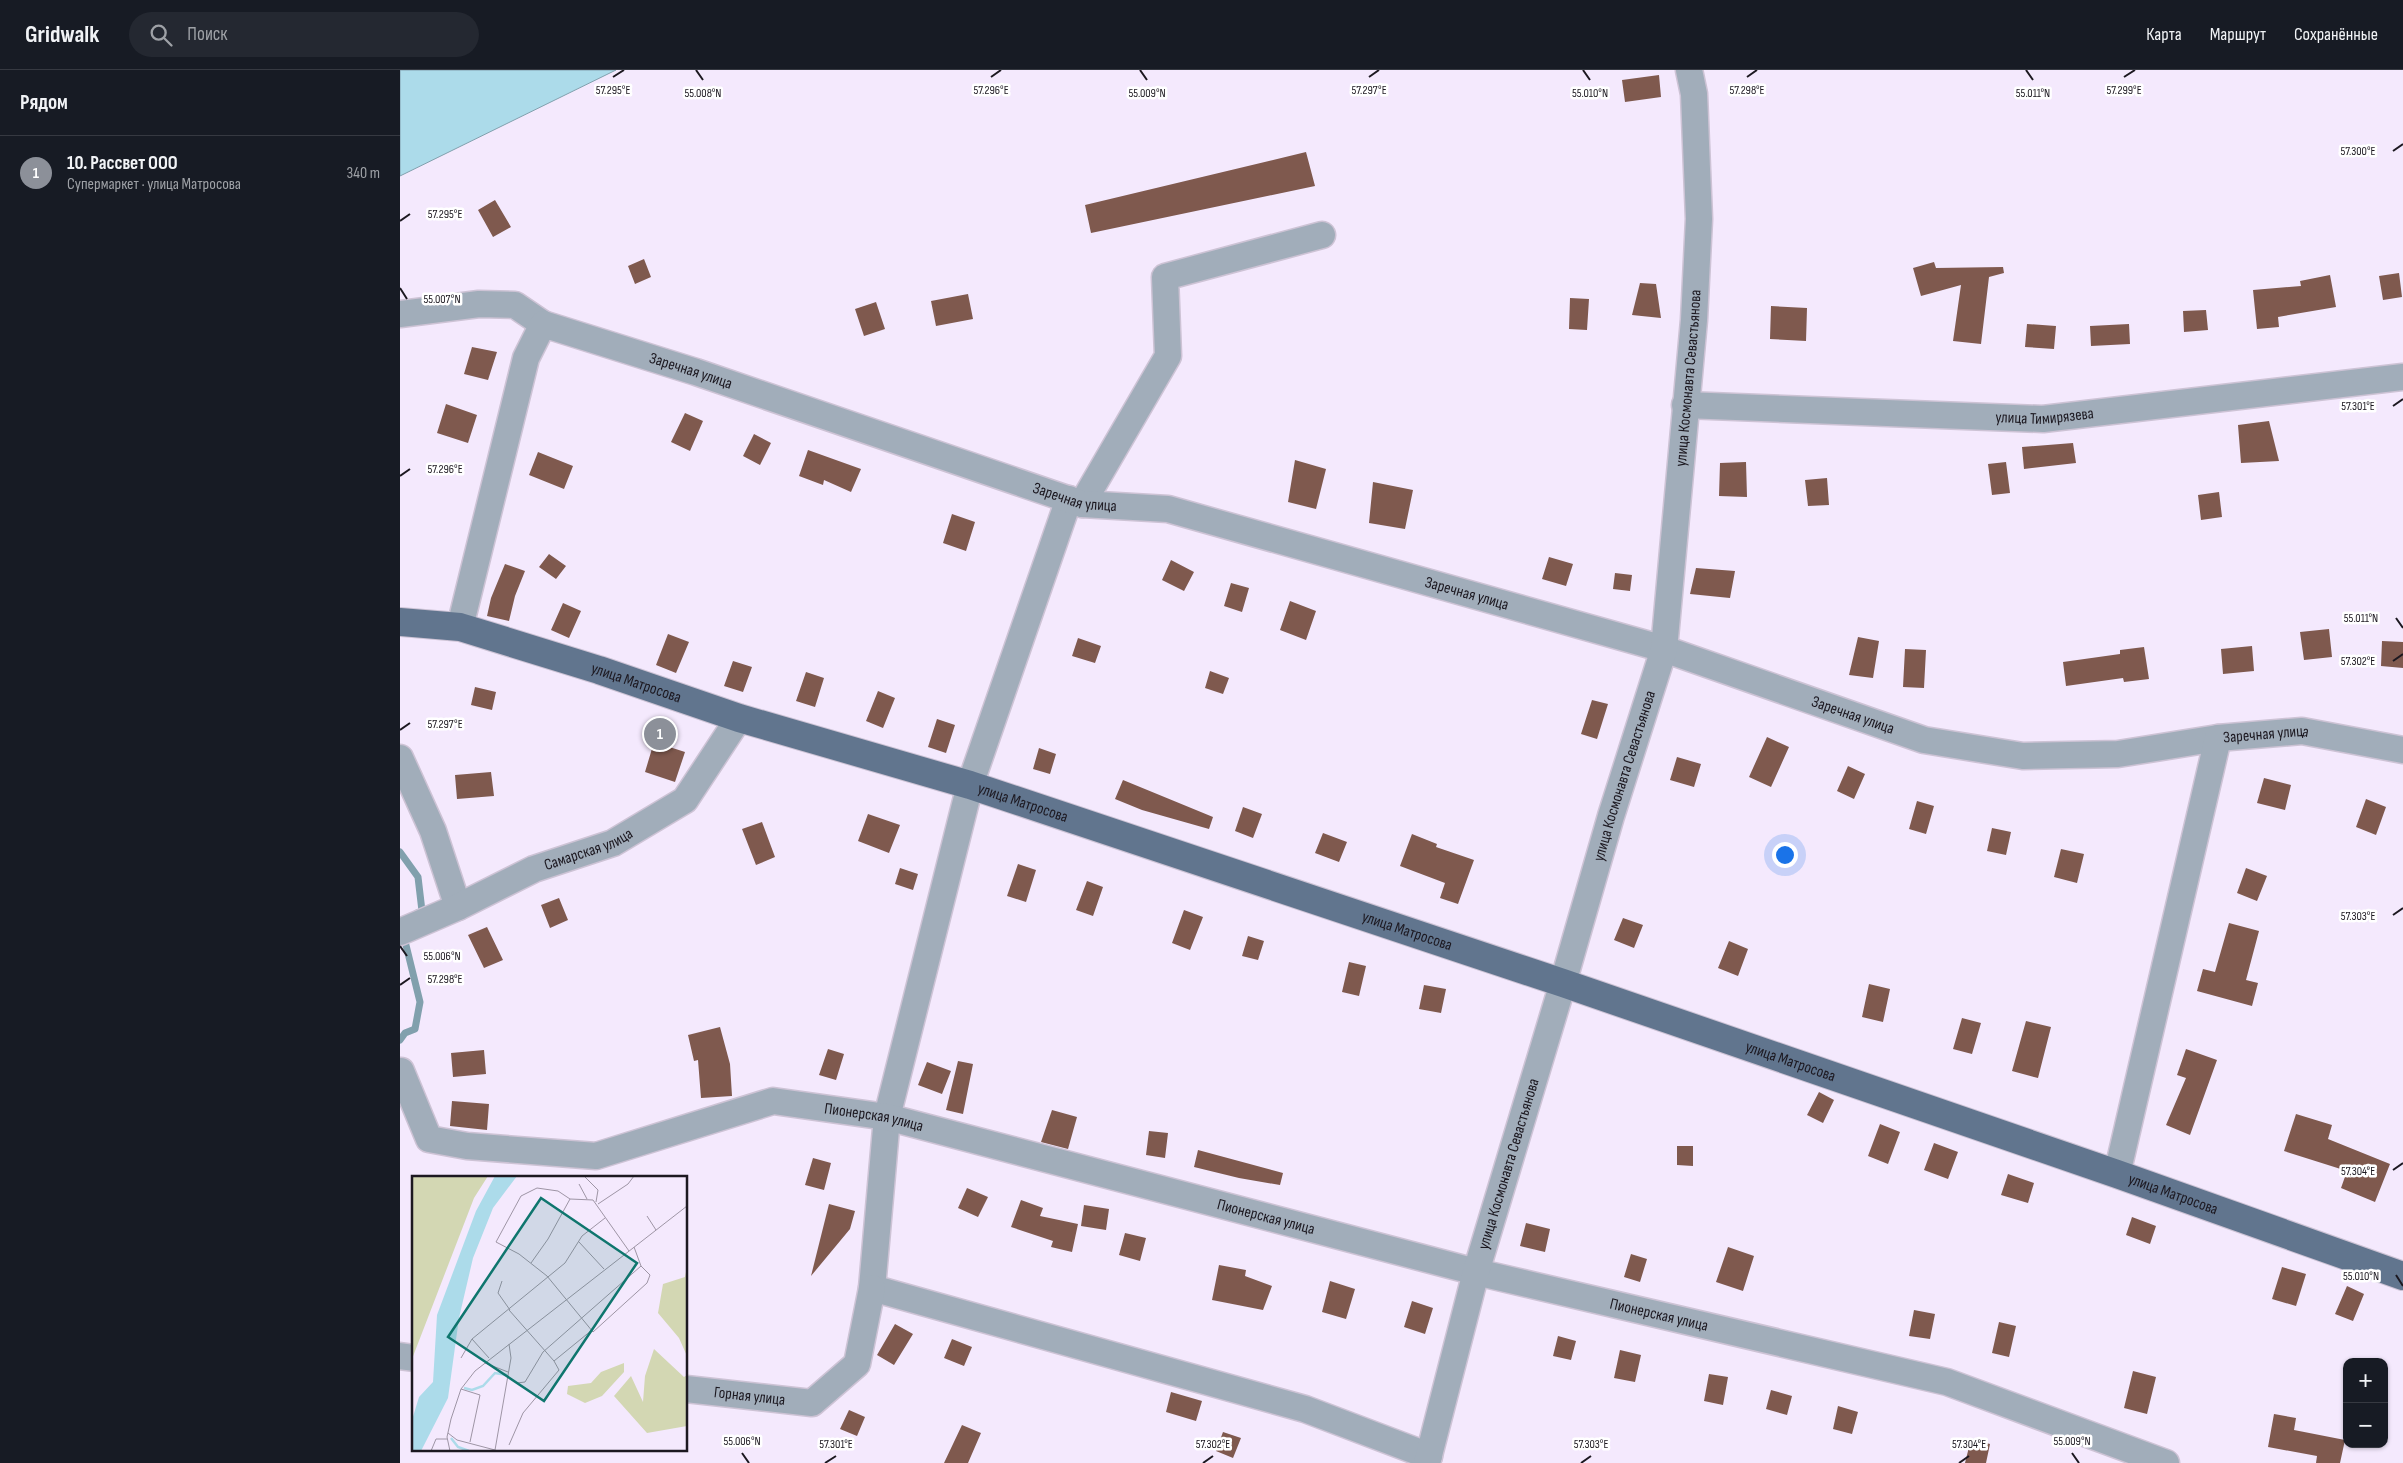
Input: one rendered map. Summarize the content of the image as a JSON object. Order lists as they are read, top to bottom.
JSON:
{
  "streets": {
    "main road": ["улица Матросова"],
    "street": [
      "Заречная улица",
      "улица Космонавта Севастьянова",
      "улица Тимирязева",
      "Самарская улица",
      "Пионерская улица",
      "Горная улица"
    ]
  },
  "crossings": [
    ["Заречная улица", "улица Космонавта Севастьянова"],
    ["улица Космонавта Севастьянова", "улица Тимирязева"],
    ["улица Космонавта Севастьянова", "улица Матросова"],
    ["улица Космонавта Севастьянова", "Пионерская улица"],
    ["улица Матросова", "Самарская улица"]
  ],
  "page": {
    "header": "Gridwalk",
    "search": "Поиск",
    "nav": ["Карта", "Маршрут", "Сохранённые"],
    "heading": "Рядом",
    "list": [
      {
        "mark": "1",
        "name": "10. Рассвет ООО",
        "note": "Супермаркет · улица Матросова",
        "value": "340 m"
      }
    ],
    "pins": "1",
    "map_buttons": ["+", "−"]
  },
  "coordinates": [
    "57.295°E",
    "57.296°E",
    "57.297°E",
    "57.298°E",
    "57.299°E",
    "55.011°N",
    "55.008°N",
    "55.009°N",
    "55.010°N",
    "57.300°E",
    "55.007°N",
    "57.301°E",
    "57.302°E",
    "57.303°E",
    "55.006°N",
    "57.304°E"
  ]
}
